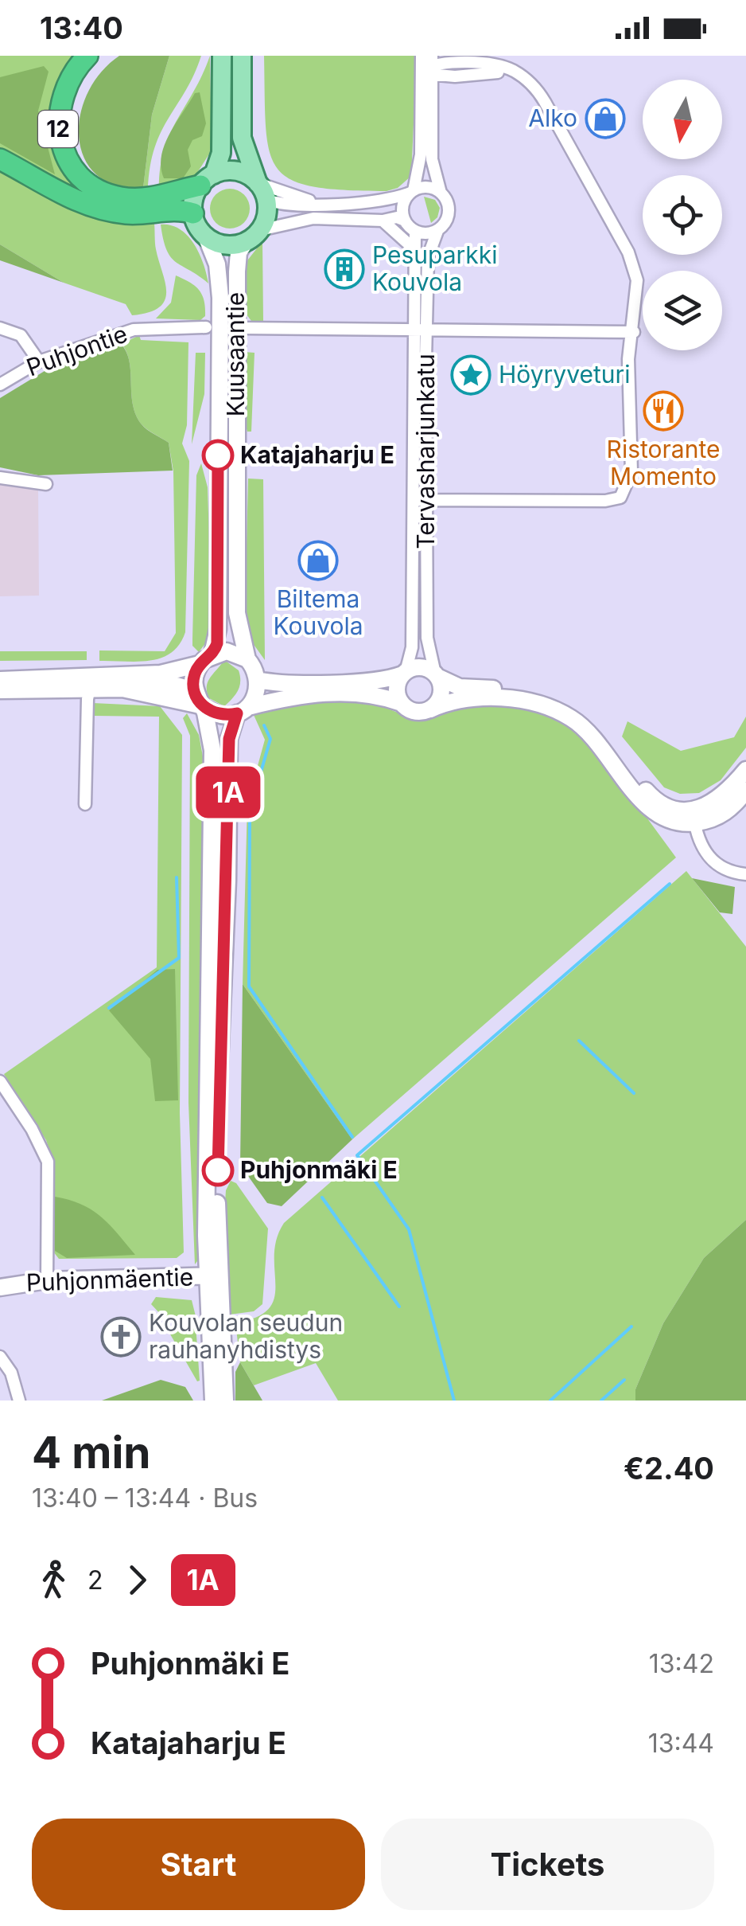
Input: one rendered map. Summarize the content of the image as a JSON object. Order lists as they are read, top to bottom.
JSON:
{
  "streets": {
    "highway": ["12"],
    "main road": ["Kuusaantie", "Puhjonmäentie"],
    "street": ["Puhjontie", "Tervasharjunkatu"]
  },
  "crossings": [
    ["12", "Kuusaantie"]
  ],
  "places": {
    "shop": ["Alko", "Biltema Kouvola"],
    "building": ["Pesuparkki Kouvola"],
    "place": ["Höyryveturi"],
    "restaurant": ["Ristorante Momento"],
    "other": ["Katajaharju E", "Puhjonmäki E"],
    "church": ["Kouvolan seudun rauhanyhdistys"]
  },
  "lines": ["bus line 1A"],
  "north": "bottom",
  "page": {
    "status": "13:40",
    "on_map": "1A",
    "heading": ["4 min", "13:40 – 13:44 · Bus", "€2.40"],
    "legs": ["2", "1A"],
    "list": [
      {
        "name": "Puhjonmäki E",
        "value": "13:42"
      },
      {
        "name": "Katajaharju E",
        "value": "13:44"
      }
    ],
    "buttons": ["Start", "Tickets"]
  }
}
